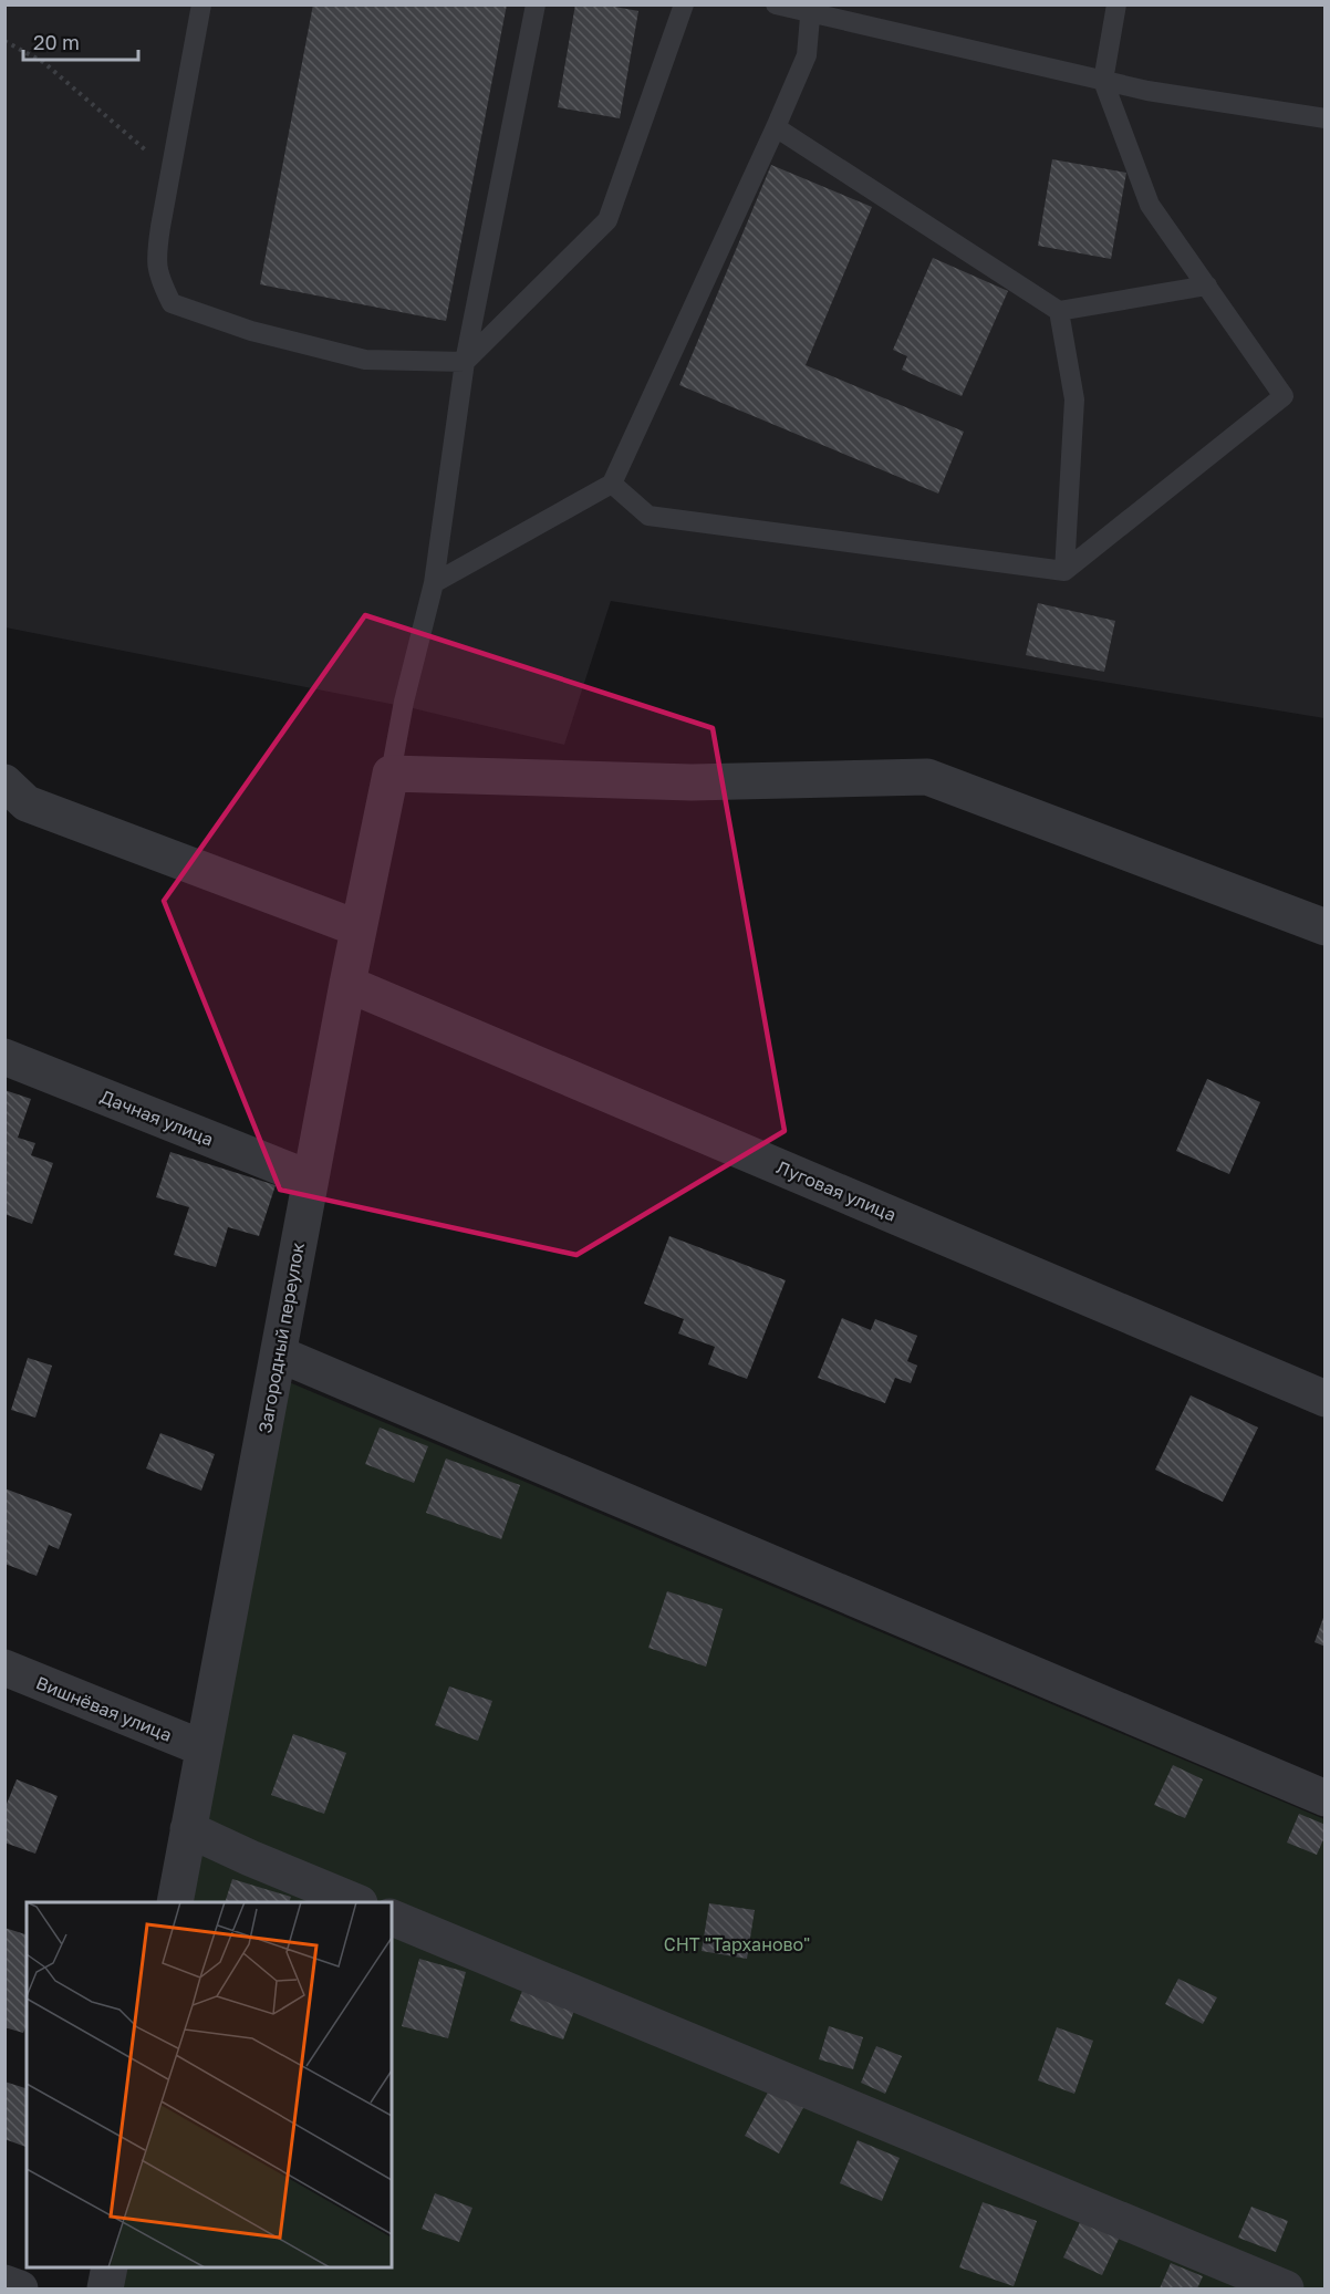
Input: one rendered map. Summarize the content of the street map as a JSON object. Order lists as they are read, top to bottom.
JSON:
{
  "streets": {
    "street": [
      "Дачная улица",
      "Луговая улица",
      "Загородный переулок",
      "Вишнёвая улица"
    ]
  },
  "crossings": [
    ["Дачная улица", "Загородный переулок"],
    ["Луговая улица", "Загородный переулок"],
    ["Загородный переулок", "Вишнёвая улица"]
  ],
  "parks": ["СНТ \"Тарханово\""],
  "scale_bar": "20 m"
}
